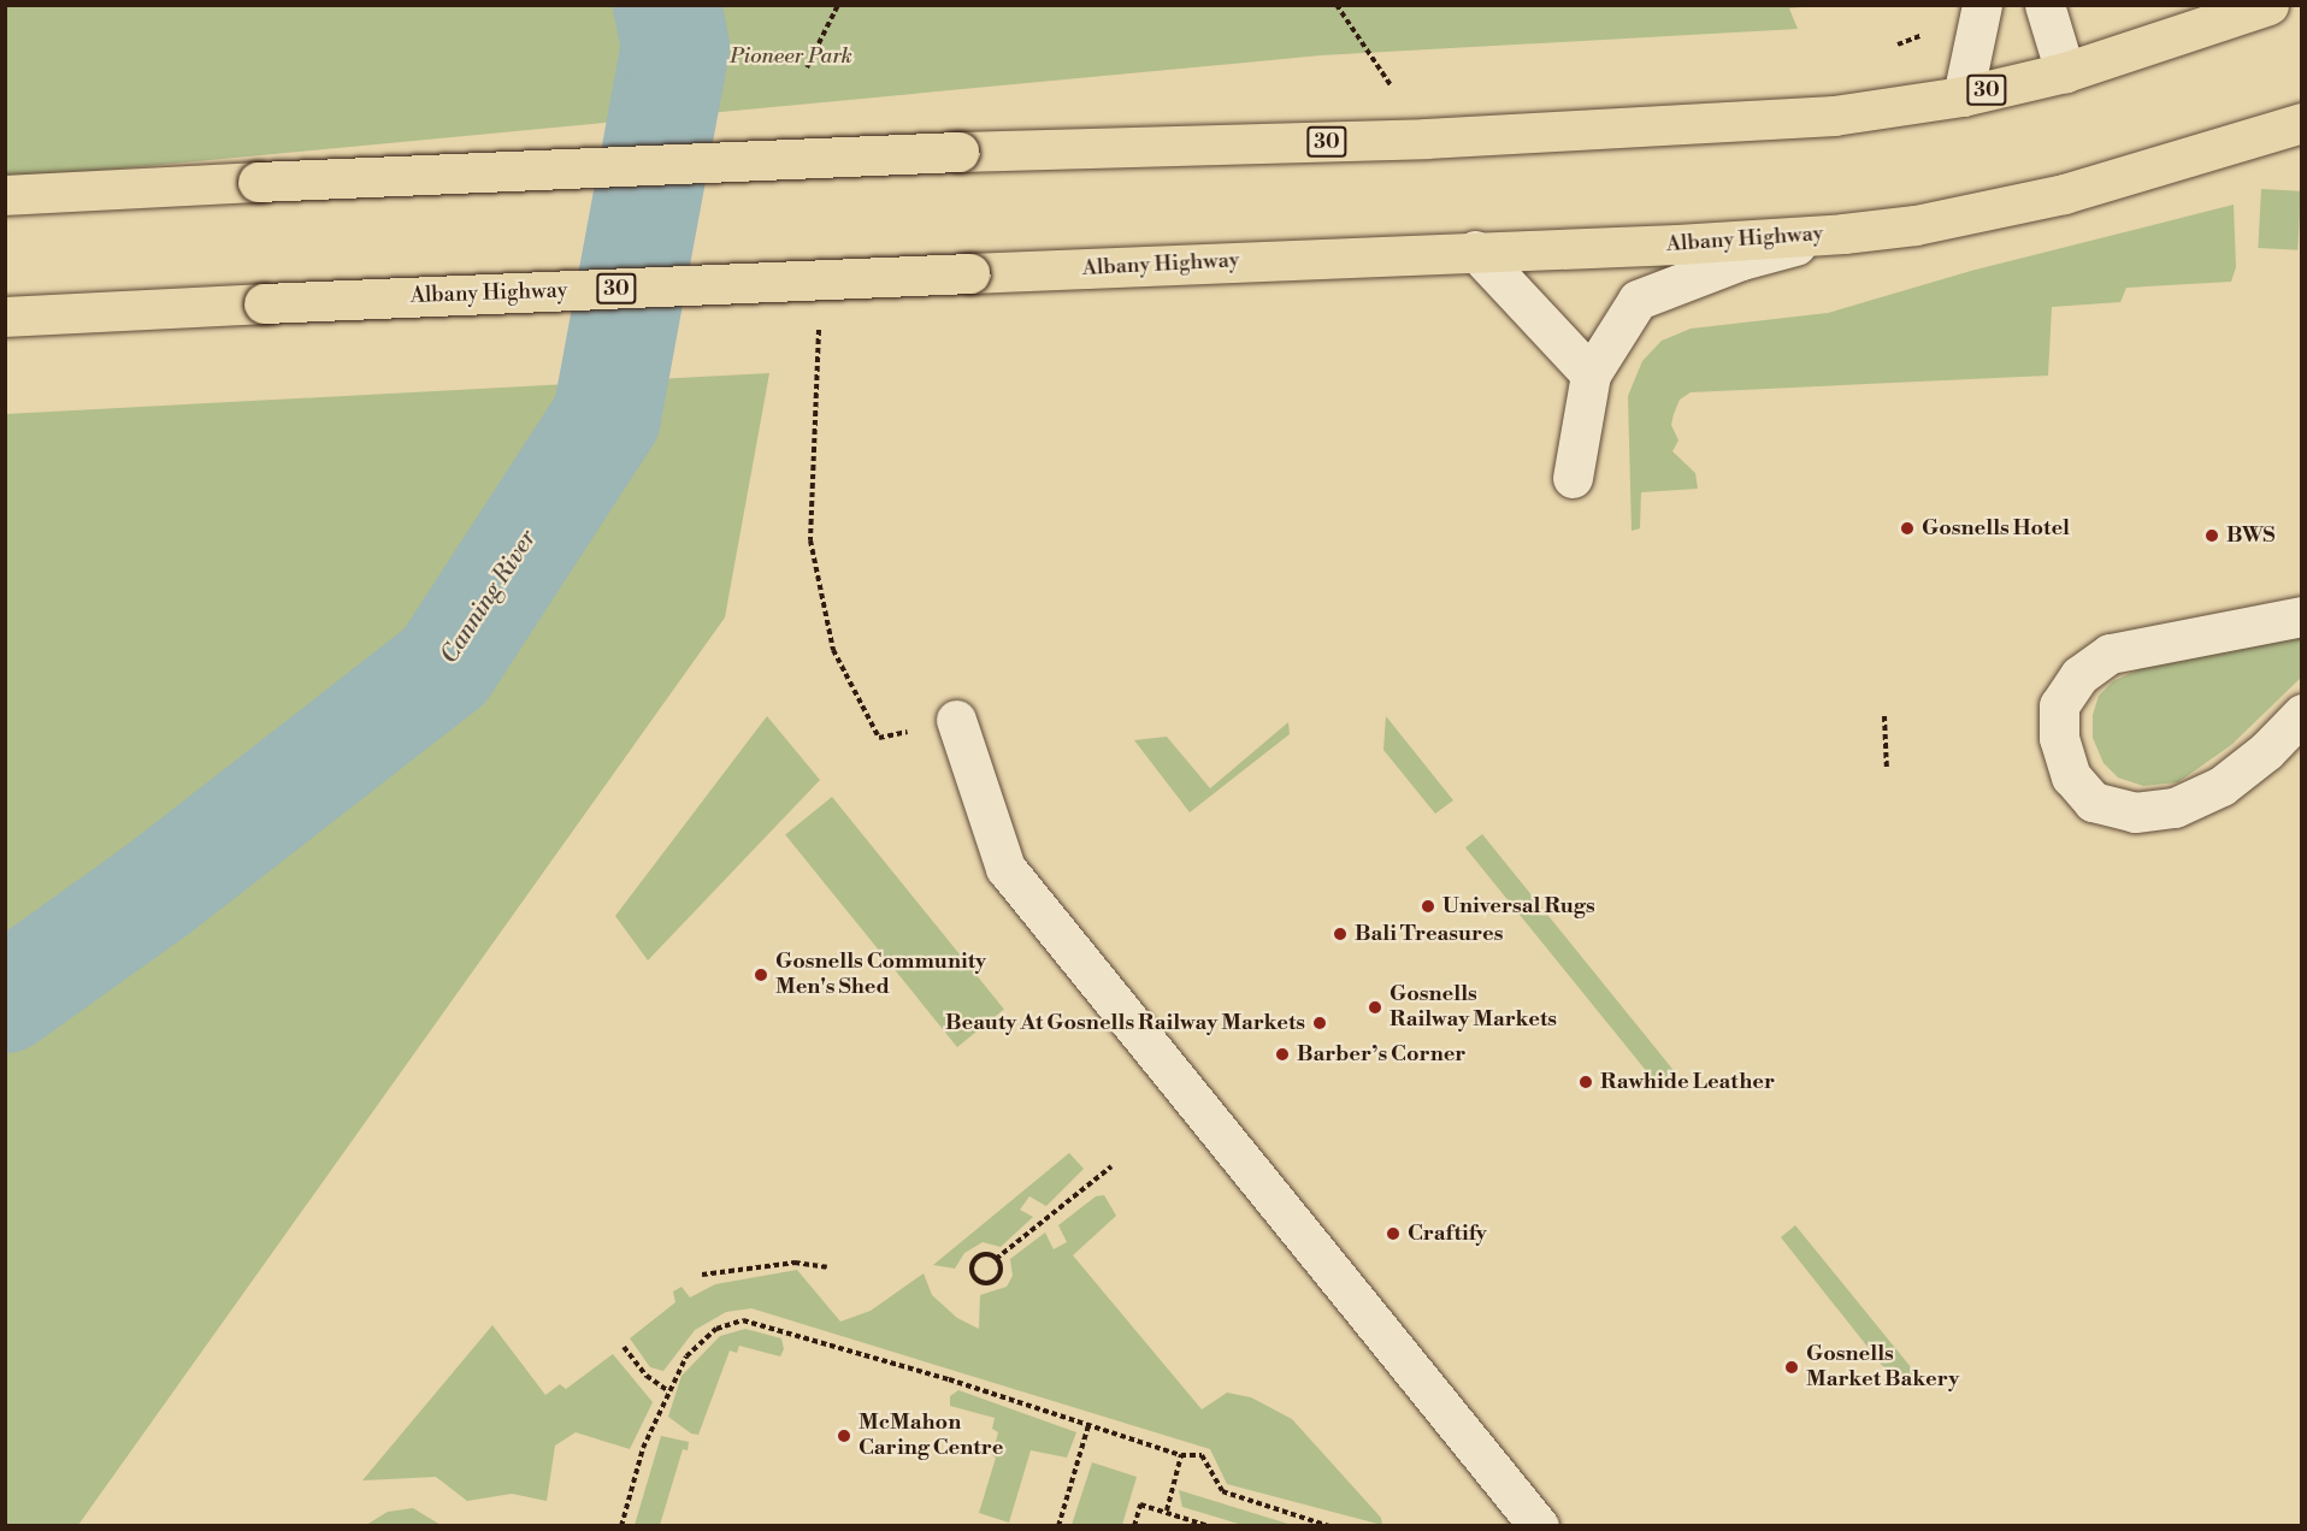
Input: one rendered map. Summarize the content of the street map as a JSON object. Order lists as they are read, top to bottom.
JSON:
{
  "streets": {
    "highway": ["30", "Albany Highway"]
  },
  "water": ["Canning River"],
  "parks": ["Pioneer Park"],
  "places": [
    "Gosnells Hotel",
    "BWS",
    "Universal Rugs",
    "Bali Treasures",
    "Gosnells Community Men's Shed",
    "Gosnells Railway Markets",
    "Beauty At Gosnells Railway Markets",
    "Barber’s Corner",
    "Rawhide Leather",
    "Craftify",
    "Gosnells Market Bakery",
    "McMahon Caring Centre"
  ]
}
